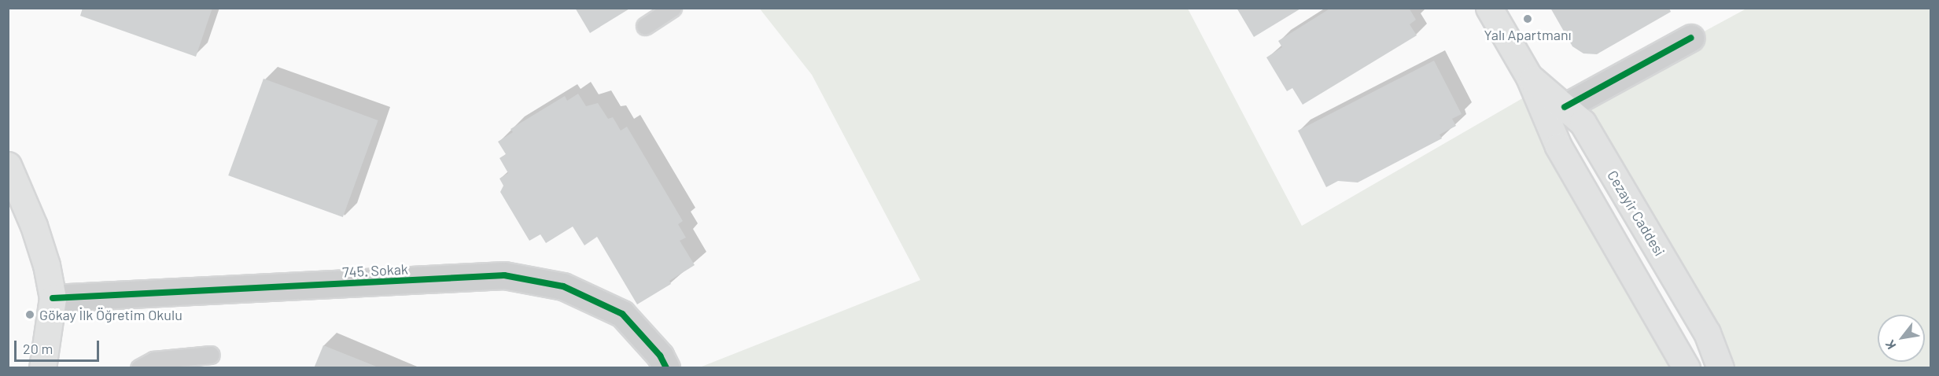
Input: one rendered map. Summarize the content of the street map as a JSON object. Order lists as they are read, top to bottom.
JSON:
{
  "streets": {
    "main road": ["Cezayir Caddesi"],
    "street": ["745. Sokak"]
  },
  "places": ["Yalı Apartmanı", "Gökay İlk Öğretim Okulu"],
  "scale_bar": "20 m",
  "north": "bottom left"
}
